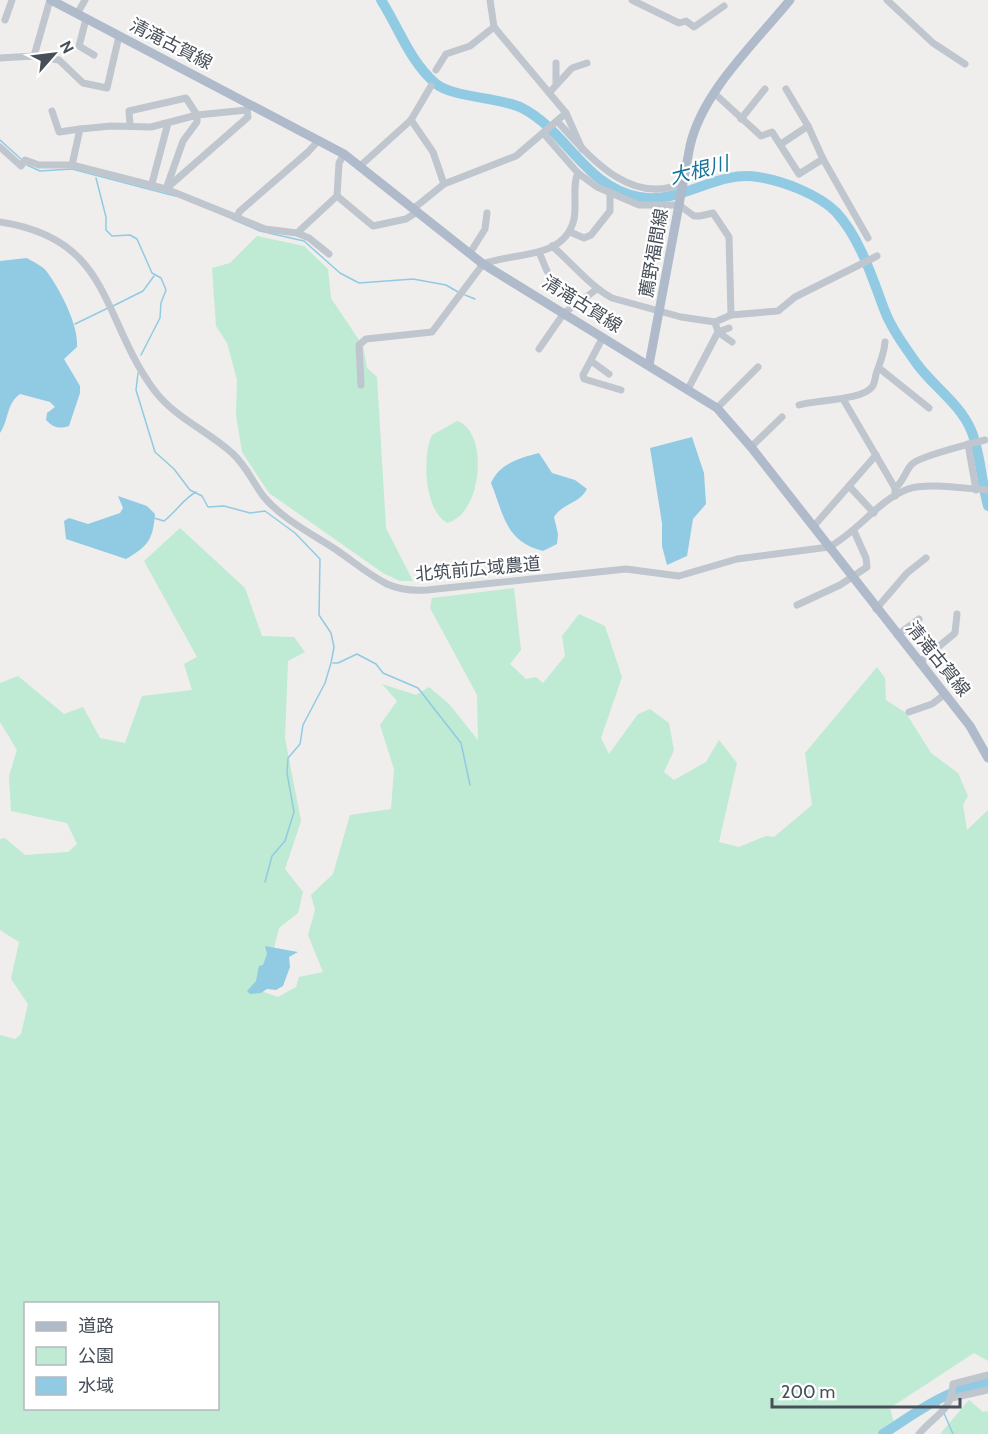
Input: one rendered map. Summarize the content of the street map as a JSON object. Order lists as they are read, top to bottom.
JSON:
{
  "streets": {
    "main road": ["清滝古賀線", "薦野福間線"],
    "street": ["北筑前広域農道"]
  },
  "crossings": [
    ["清滝古賀線", "薦野福間線"],
    ["清滝古賀線", "北筑前広域農道"]
  ],
  "water": ["大根川"],
  "legend": ["道路", "公園", "水域"],
  "scale_bar": "200 m",
  "north": "top right"
}
